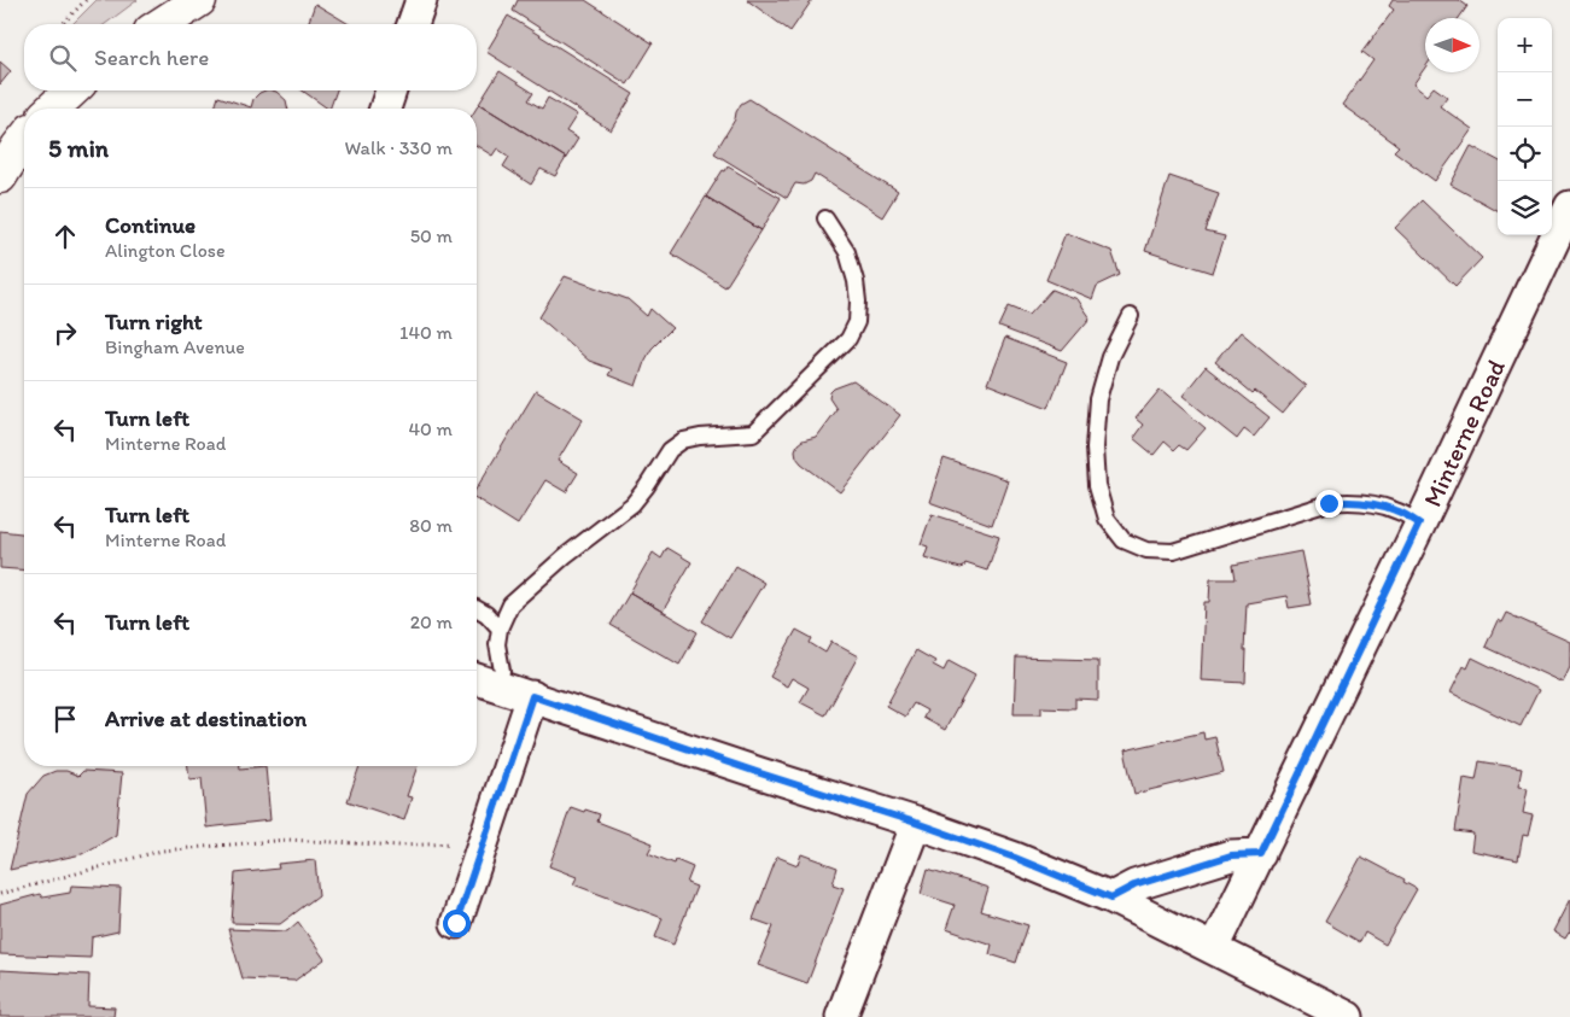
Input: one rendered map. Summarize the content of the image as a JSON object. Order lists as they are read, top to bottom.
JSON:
{
  "streets": {
    "street": ["Minterne Road"]
  },
  "north": "right",
  "page": {
    "map_buttons": ["+", "−"],
    "search": "Search here",
    "heading": ["5 min", "Walk · 330 m"],
    "list": [
      ["Continue", "Alington Close", "50 m"],
      ["Turn right", "Bingham Avenue", "140 m"],
      ["Turn left", "Minterne Road", "40 m"],
      ["Turn left", "Minterne Road", "80 m"],
      ["Turn left", "20 m"],
      "Arrive at destination"
    ]
  }
}
